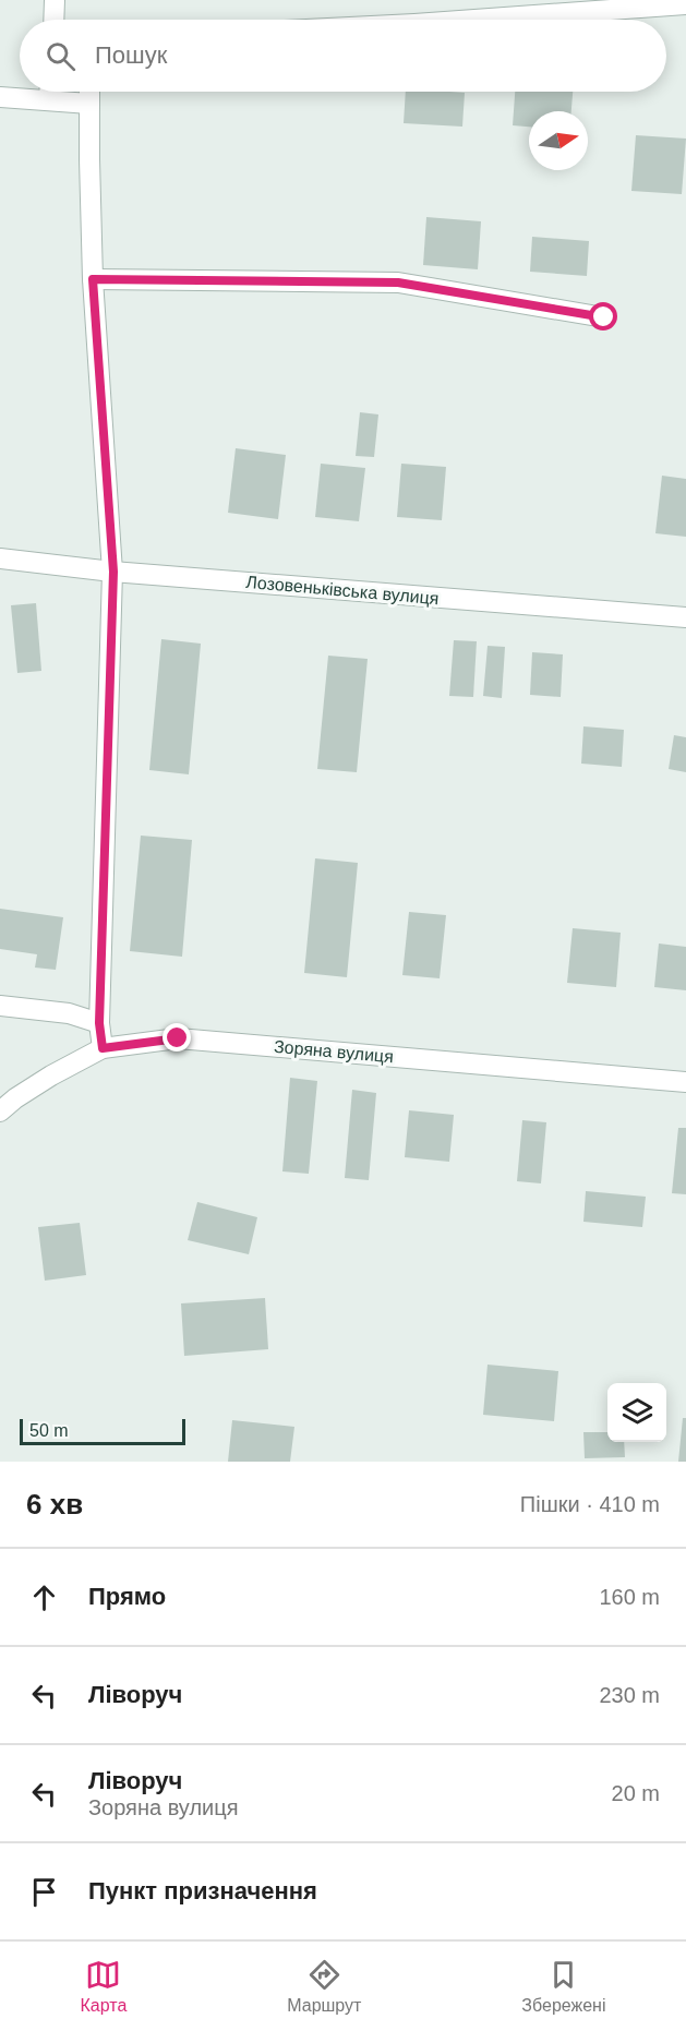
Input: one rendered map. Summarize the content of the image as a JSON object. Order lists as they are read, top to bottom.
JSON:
{
  "streets": {
    "street": ["Лозовеньківська вулиця", "Зоряна вулиця"]
  },
  "scale_bar": "50 m",
  "north": "right",
  "page": {
    "search": "Пошук",
    "scale": "50 m",
    "heading": ["6 хв", "Пішки · 410 m"],
    "list": [
      ["Прямо", "160 m"],
      ["Ліворуч", "230 m"],
      ["Ліворуч", "Зоряна вулиця", "20 m"],
      "Пункт призначення"
    ],
    "nav": ["Карта", "Маршрут", "Збережені"]
  }
}
